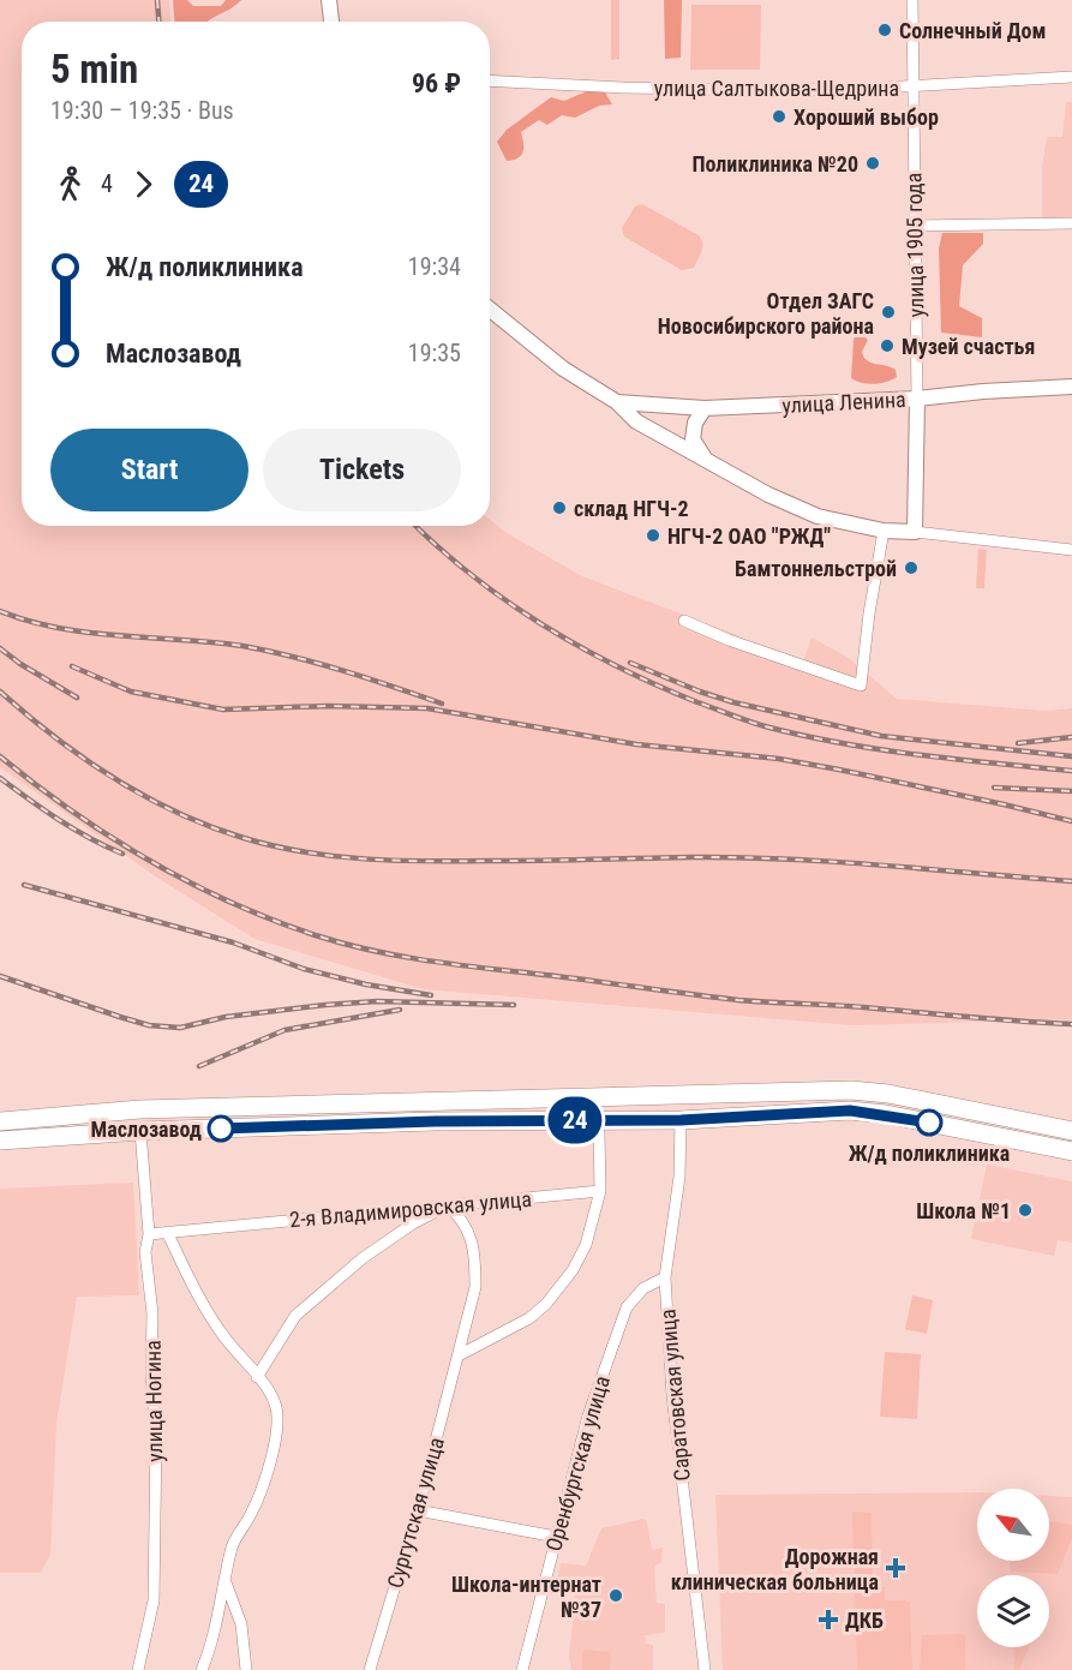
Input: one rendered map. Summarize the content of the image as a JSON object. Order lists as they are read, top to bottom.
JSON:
{
  "streets": {
    "street": [
      "улица Салтыкова-Щедрина",
      "улица 1905 года",
      "улица Ленина",
      "2-я Владимировская улица",
      "Саратовская улица",
      "улица Ногина",
      "Оренбургская улица",
      "Сургутская улица"
    ]
  },
  "crossings": [
    ["улица Салтыкова-Щедрина", "улица 1905 года"],
    ["улица 1905 года", "улица Ленина"],
    ["2-я Владимировская улица", "улица Ногина"],
    ["2-я Владимировская улица", "Сургутская улица"],
    ["Саратовская улица", "Оренбургская улица"]
  ],
  "places": {
    "other": [
      "Солнечный Дом",
      "Хороший выбор",
      "Поликлиника №20",
      "Отдел ЗАГС Новосибирского района",
      "Музей счастья",
      "склад НГЧ-2",
      "НГЧ-2 ОАО \"РЖД\"",
      "Бамтоннельстрой",
      "Ж/д поликлиника",
      "Маслозавод",
      "Школа №1",
      "Школа-интернат №37"
    ],
    "health": ["Дорожная клиническая больница", "ДКБ"]
  },
  "lines": ["bus line 24"],
  "north": "top left",
  "page": {
    "on_map": "24",
    "heading": ["5 min", "19:30 – 19:35 · Bus", "96 ₽"],
    "legs": ["4", "24"],
    "list": [
      {
        "name": "Ж/д поликлиника",
        "value": "19:34"
      },
      {
        "name": "Маслозавод",
        "value": "19:35"
      }
    ],
    "buttons": ["Start", "Tickets"]
  }
}
